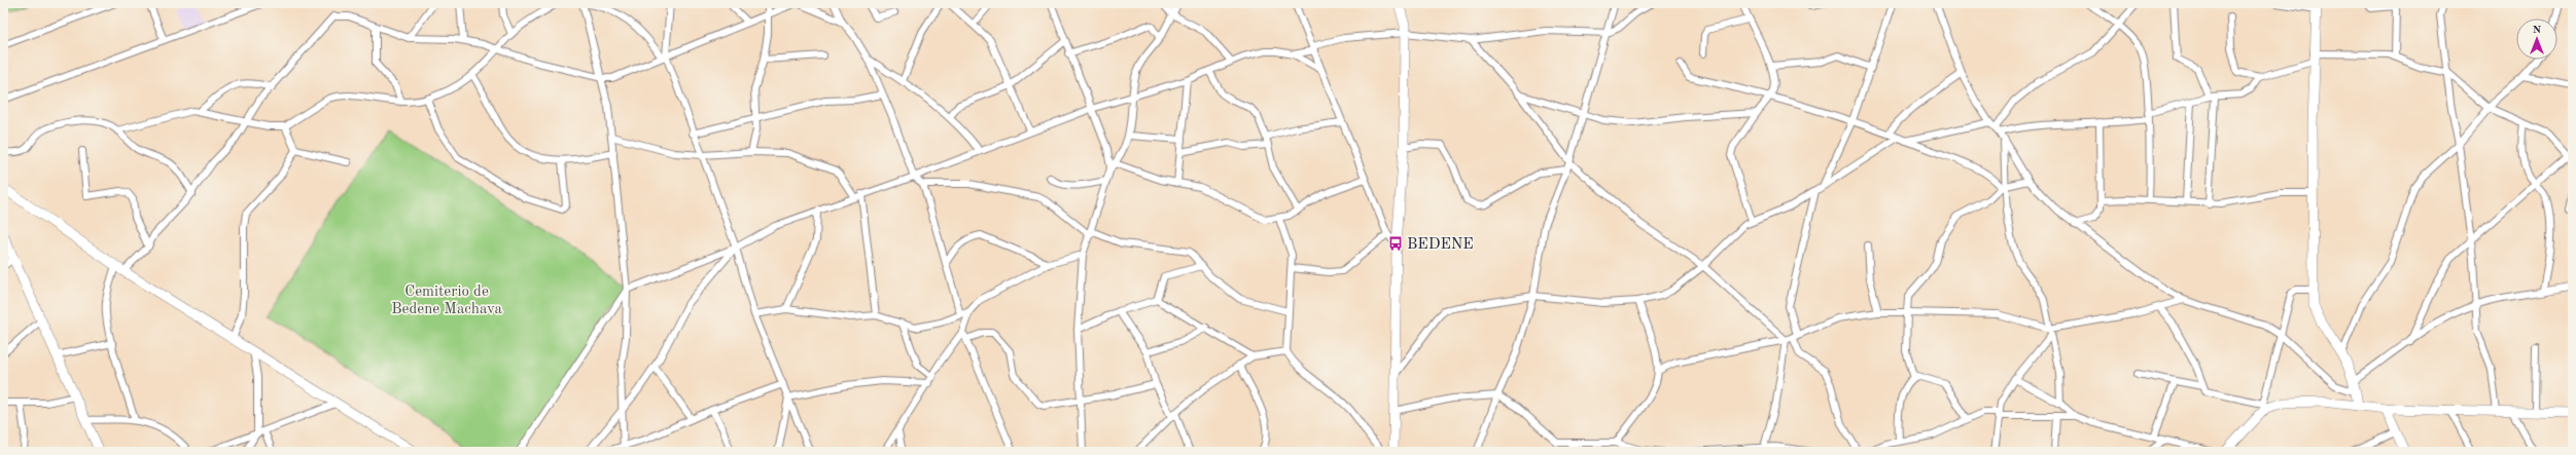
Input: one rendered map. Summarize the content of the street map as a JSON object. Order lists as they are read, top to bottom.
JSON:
{
  "parks": ["Cemiterio de Bedene Machava"],
  "places": {
    "bus stop": ["BEDENE"]
  },
  "north": "top"
}
